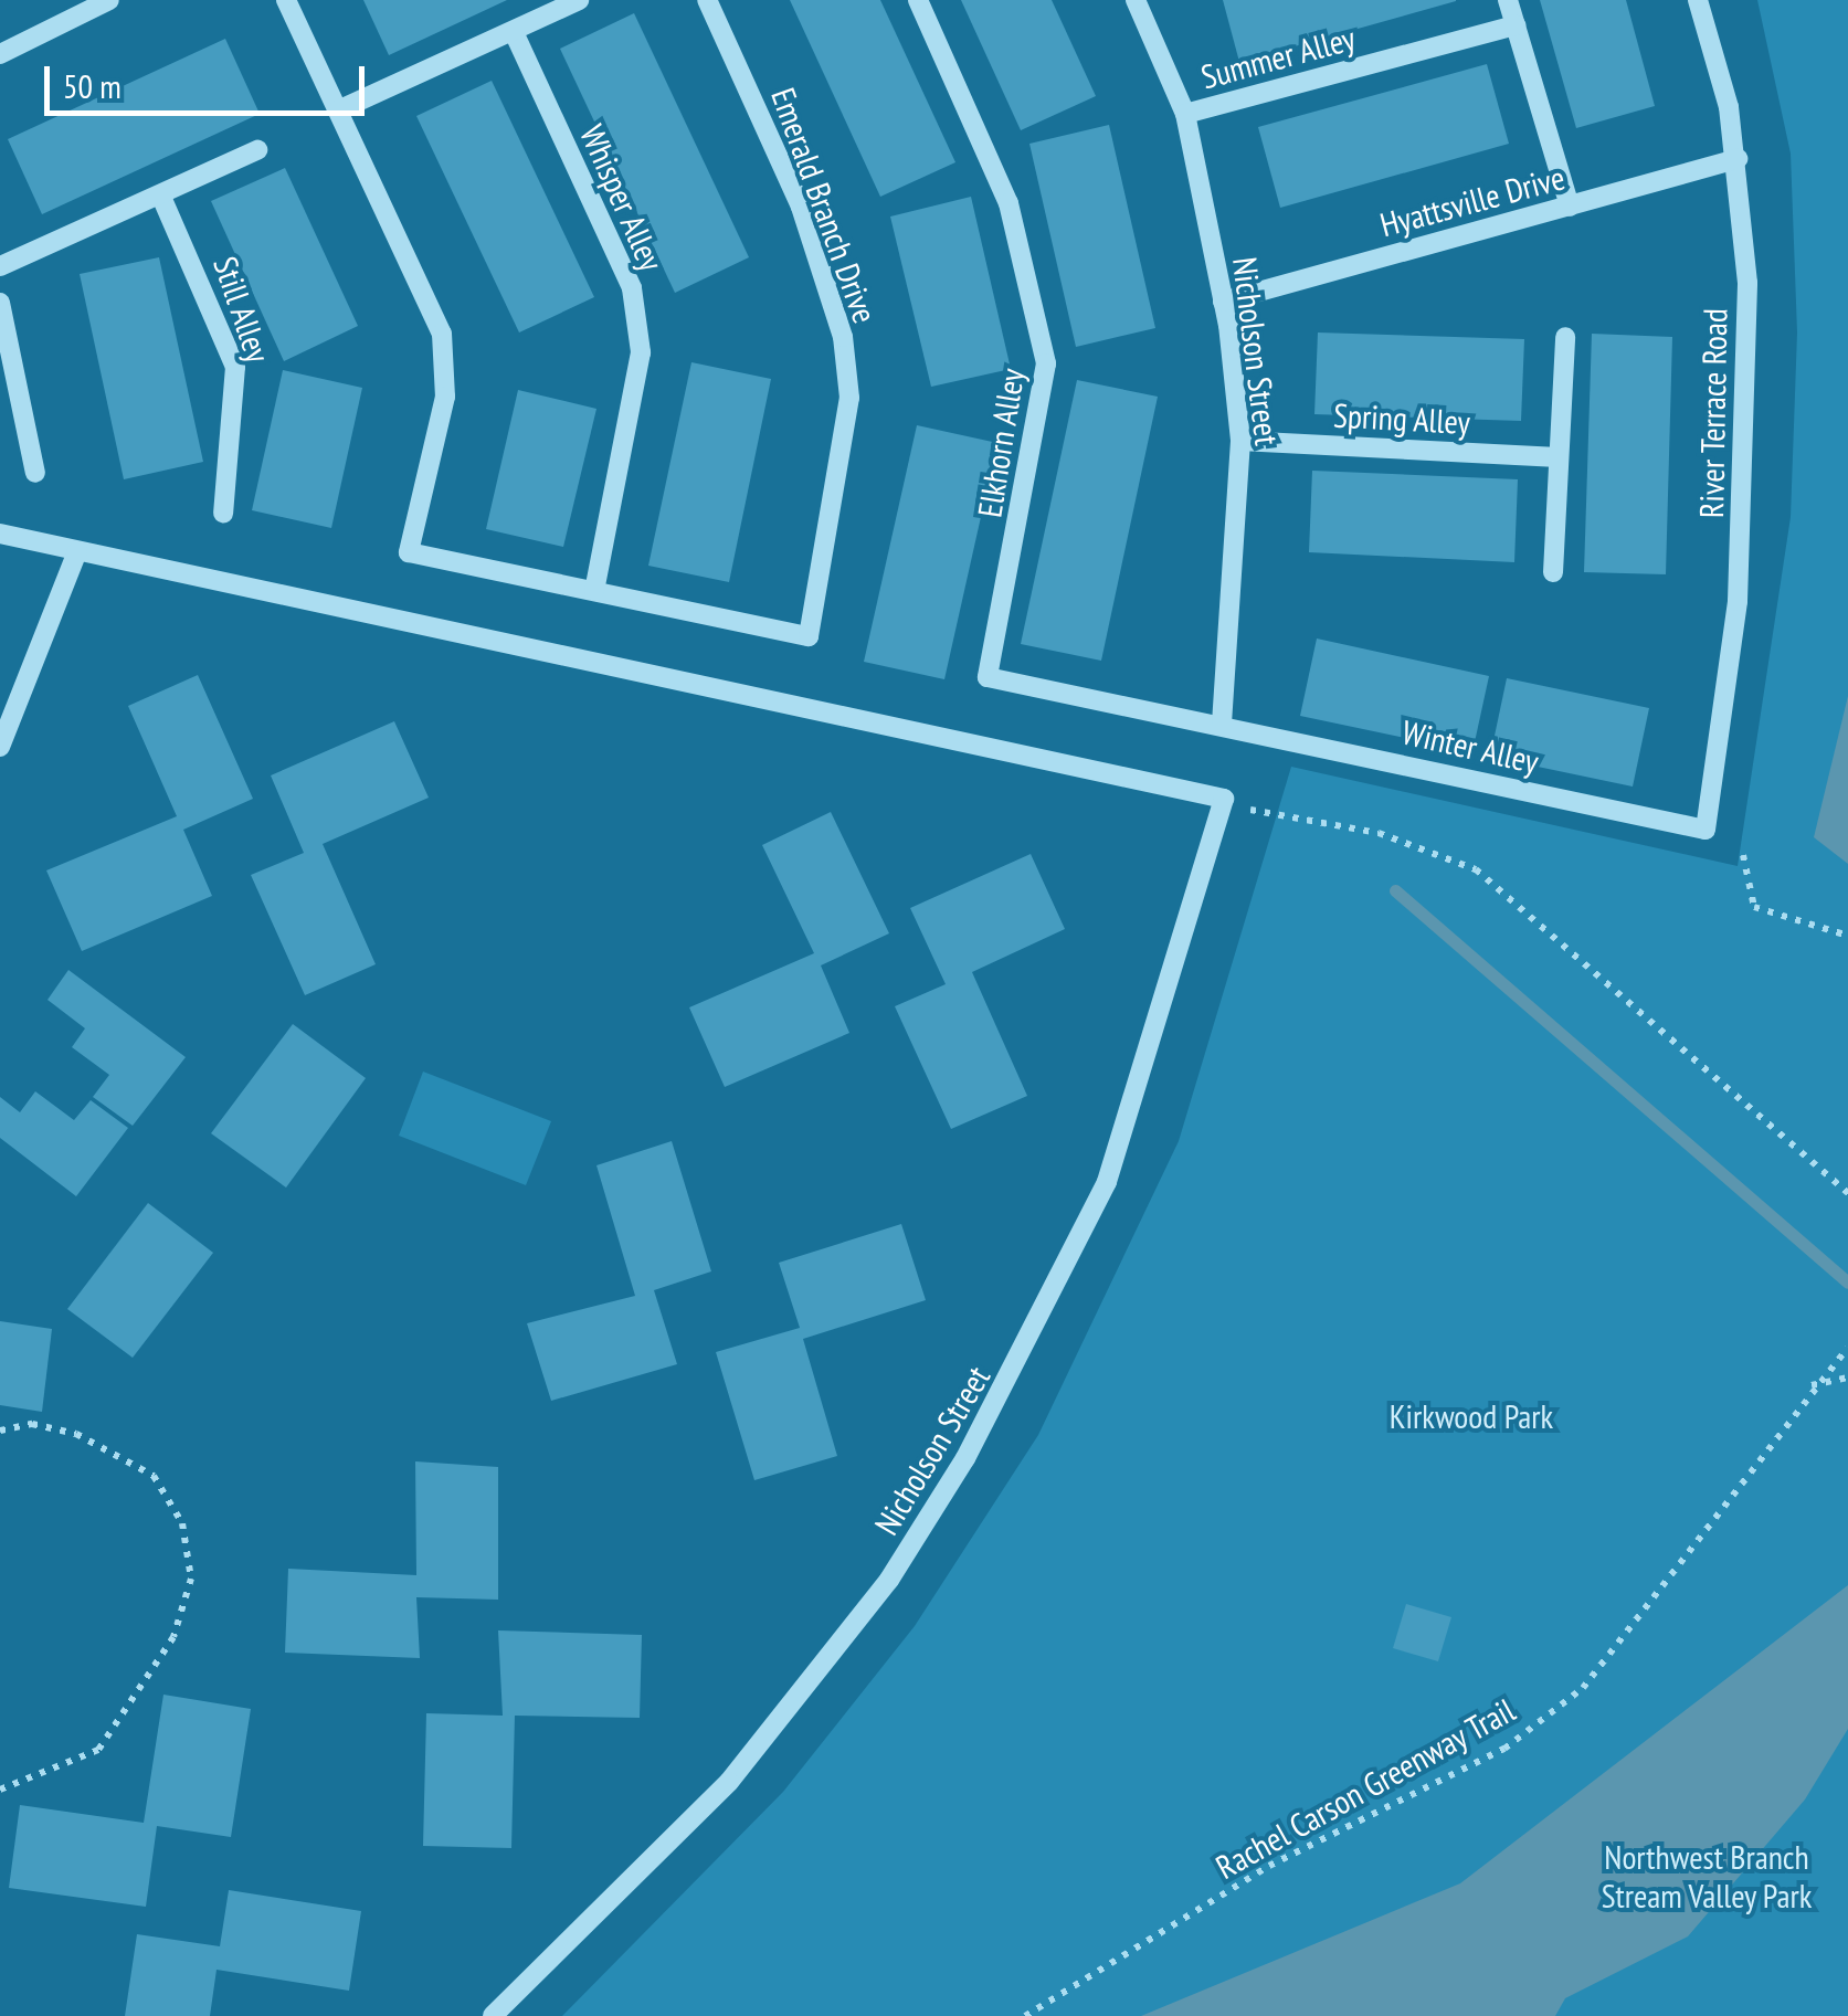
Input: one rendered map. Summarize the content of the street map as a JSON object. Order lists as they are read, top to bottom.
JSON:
{
  "streets": {
    "street": [
      "Summer Alley",
      "Whisper Alley",
      "Hyattsville Drive",
      "Emerald Branch Drive",
      "Still Alley",
      "Nicholson Street",
      "River Terrace Road",
      "Spring Alley",
      "Elkhorn Alley",
      "Winter Alley"
    ],
    "path": ["Rachel Carson Greenway Trail"]
  },
  "crossings": [
    ["Summer Alley", "Nicholson Street"],
    ["Whisper Alley", "Emerald Branch Drive"],
    ["Hyattsville Drive", "Nicholson Street"],
    ["Hyattsville Drive", "River Terrace Road"],
    ["Nicholson Street", "Spring Alley"],
    ["Nicholson Street", "Elkhorn Alley"],
    ["Nicholson Street", "Winter Alley"],
    ["River Terrace Road", "Winter Alley"],
    ["Elkhorn Alley", "Winter Alley"]
  ],
  "parks": ["Kirkwood Park", "Northwest Branch Stream Valley Park"],
  "scale_bar": "50 m"
}
